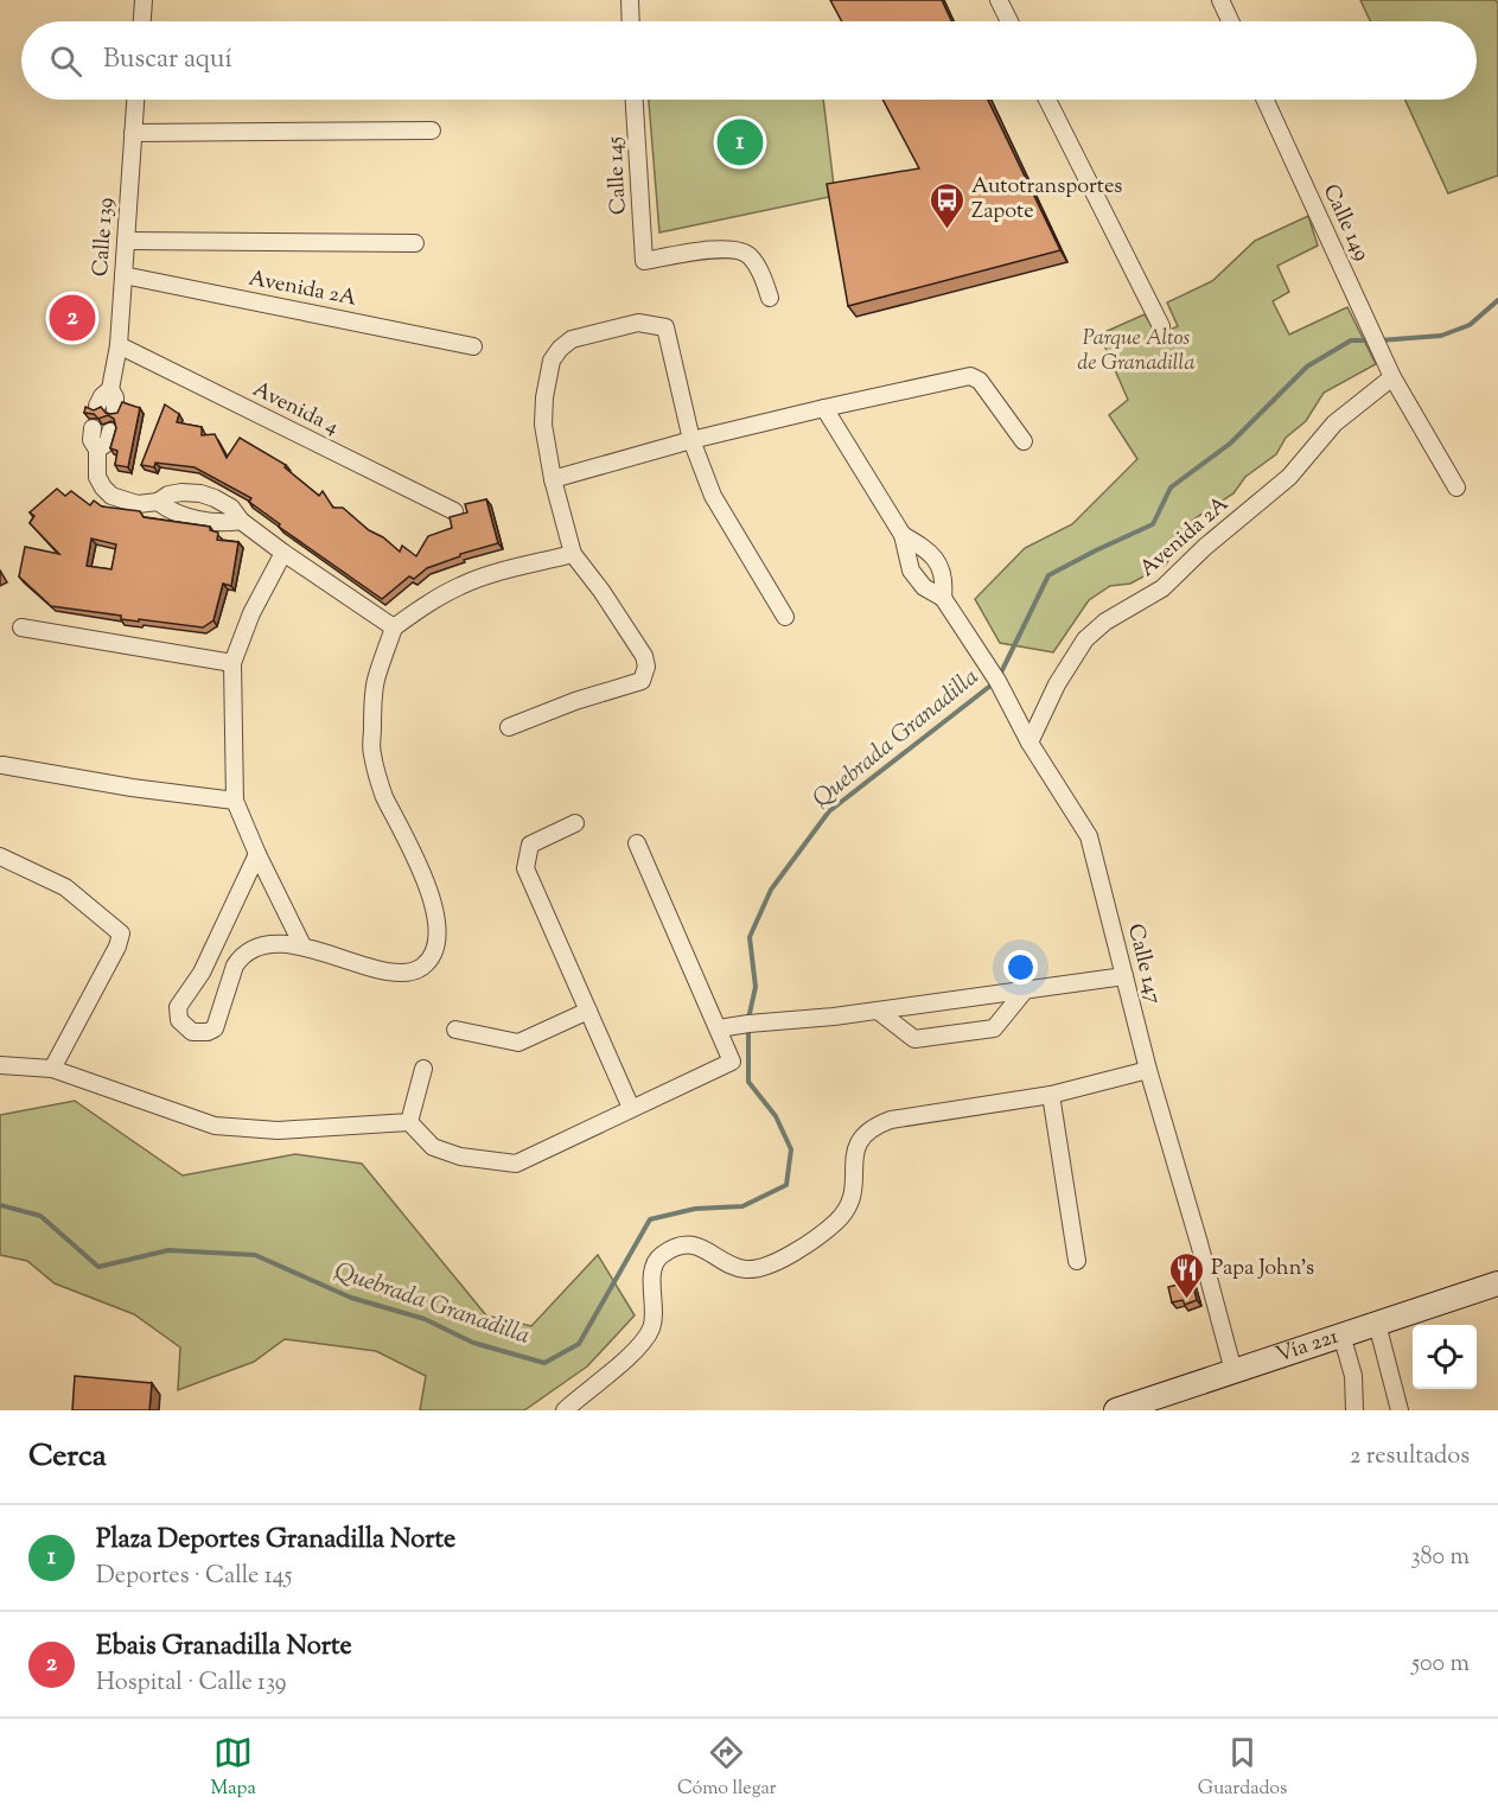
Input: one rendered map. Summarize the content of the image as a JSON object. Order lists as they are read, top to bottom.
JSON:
{
  "streets": {
    "main road": ["Vía 221"],
    "street": [
      "Calle 145",
      "Calle 149",
      "Calle 139",
      "Avenida 2A",
      "Avenida 4",
      "Calle 147"
    ]
  },
  "crossings": [
    ["Calle 149", "Avenida 2A"],
    ["Calle 139", "Avenida 2A"],
    ["Calle 139", "Avenida 4"],
    ["Avenida 2A", "Calle 147"],
    ["Calle 147", "Vía 221"]
  ],
  "water": ["Quebrada Granadilla"],
  "parks": ["Parque Altos de Granadilla"],
  "places": {
    "bus stop": ["Autotransportes Zapote"],
    "restaurant": ["Papa John's"]
  },
  "page": {
    "search": "Buscar aquí",
    "pins": ["1", "2"],
    "heading": ["Cerca", "2 resultados"],
    "list": [
      {
        "mark": "1",
        "name": "Plaza Deportes Granadilla Norte",
        "note": "Deportes · Calle 145",
        "value": "380 m"
      },
      {
        "mark": "2",
        "name": "Ebais Granadilla Norte",
        "note": "Hospital · Calle 139",
        "value": "500 m"
      }
    ],
    "nav": ["Mapa", "Cómo llegar", "Guardados"]
  }
}
